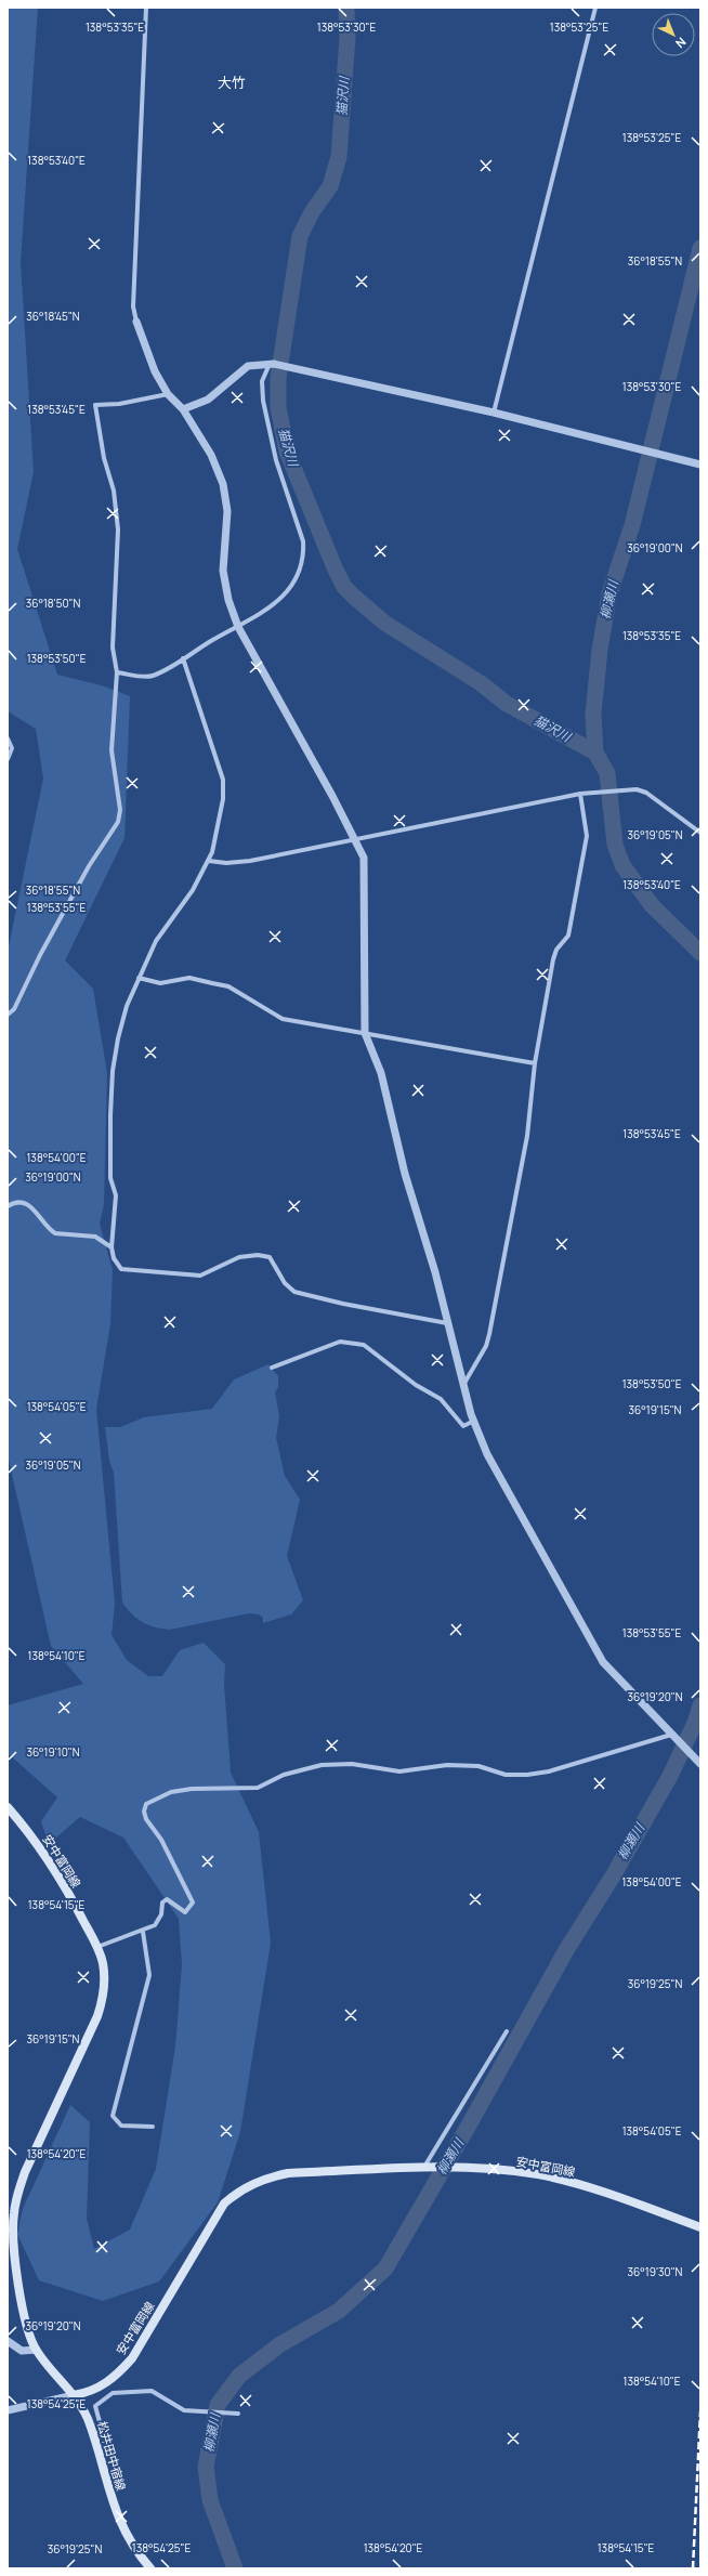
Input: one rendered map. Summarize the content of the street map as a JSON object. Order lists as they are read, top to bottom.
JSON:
{
  "streets": {
    "main road": ["安中富岡線", "松井田中宿線"]
  },
  "crossings": [
    ["安中富岡線", "松井田中宿線"]
  ],
  "districts": ["大竹"],
  "water": ["猫沢川", "柳瀬川"],
  "north": "bottom right",
  "coordinates": [
    "138°53'35\"E",
    "138°53'30\"E",
    "138°53'25\"E",
    "138°53'40\"E",
    "36°18'55\"N",
    "36°18'45\"N",
    "138°53'45\"E",
    "36°19'00\"N",
    "36°18'50\"N",
    "138°53'50\"E",
    "36°19'05\"N",
    "138°53'55\"E",
    "138°54'00\"E",
    "138°54'05\"E",
    "36°19'15\"N",
    "138°54'10\"E",
    "36°19'20\"N",
    "36°19'10\"N",
    "138°54'15\"E",
    "36°19'25\"N",
    "138°54'20\"E",
    "36°19'30\"N",
    "138°54'25\"E"
  ]
}
